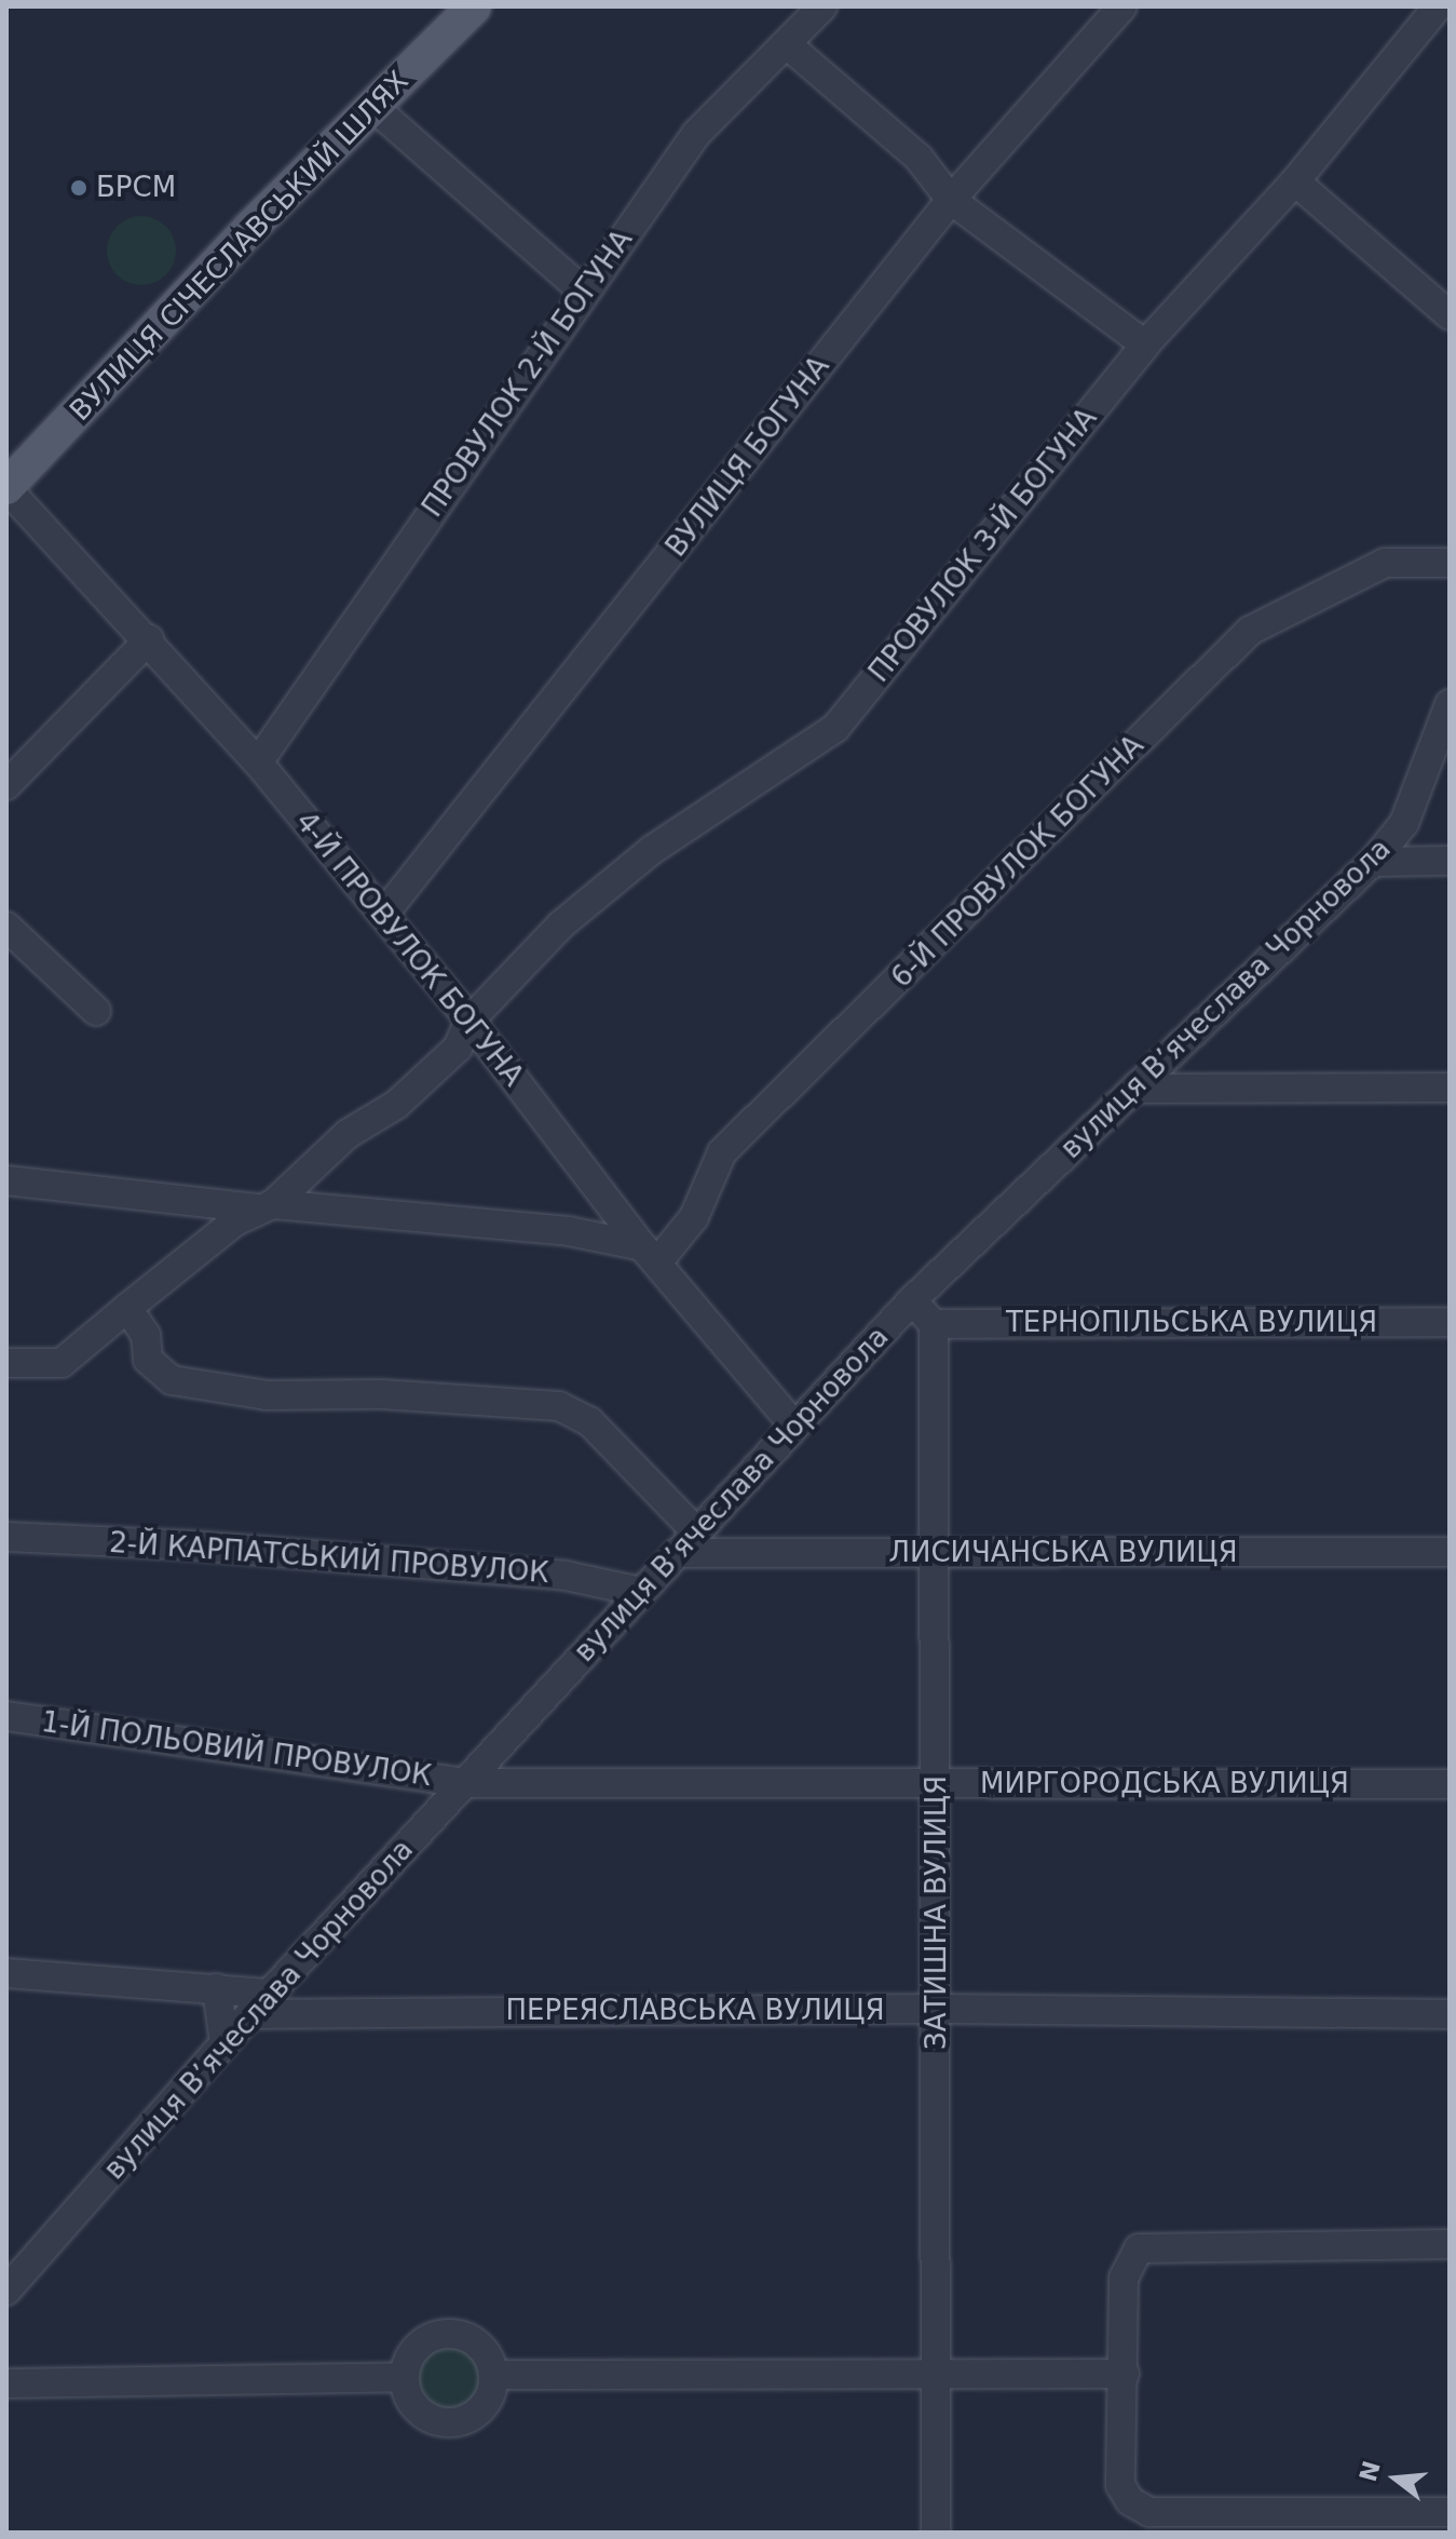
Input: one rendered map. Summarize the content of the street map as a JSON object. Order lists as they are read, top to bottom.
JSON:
{
  "streets": {
    "main road": ["ВУЛИЦЯ СІЧЕСЛАВСЬКИЙ ШЛЯХ"],
    "street": [
      "ПРОВУЛОК 2-Й БОГУНА",
      "ВУЛИЦЯ БОГУНА",
      "ПРОВУЛОК 3-Й БОГУНА",
      "6-Й ПРОВУЛОК БОГУНА",
      "4-Й ПРОВУЛОК БОГУНА",
      "вулиця Вʼячеслава Чорновола",
      "ТЕРНОПІЛЬСЬКА ВУЛИЦЯ",
      "ЛИСИЧАНСЬКА ВУЛИЦЯ",
      "2-Й КАРПАТСЬКИЙ ПРОВУЛОК",
      "1-Й ПОЛЬОВИЙ ПРОВУЛОК",
      "МИРГОРОДСЬКА ВУЛИЦЯ",
      "ЗАТИШНА ВУЛИЦЯ",
      "ПЕРЕЯСЛАВСЬКА ВУЛИЦЯ"
    ]
  },
  "crossings": [
    ["ВУЛИЦЯ СІЧЕСЛАВСЬКИЙ ШЛЯХ", "4-Й ПРОВУЛОК БОГУНА"],
    ["ПРОВУЛОК 2-Й БОГУНА", "4-Й ПРОВУЛОК БОГУНА"],
    ["ВУЛИЦЯ БОГУНА", "4-Й ПРОВУЛОК БОГУНА"],
    ["ПРОВУЛОК 3-Й БОГУНА", "4-Й ПРОВУЛОК БОГУНА"],
    ["6-Й ПРОВУЛОК БОГУНА", "4-Й ПРОВУЛОК БОГУНА"],
    ["4-Й ПРОВУЛОК БОГУНА", "вулиця Вʼячеслава Чорновола"],
    ["вулиця Вʼячеслава Чорновола", "ЛИСИЧАНСЬКА ВУЛИЦЯ"],
    ["вулиця Вʼячеслава Чорновола", "2-Й КАРПАТСЬКИЙ ПРОВУЛОК"],
    ["вулиця Вʼячеслава Чорновола", "1-Й ПОЛЬОВИЙ ПРОВУЛОК"],
    ["вулиця Вʼячеслава Чорновола", "МИРГОРОДСЬКА ВУЛИЦЯ"],
    ["вулиця Вʼячеслава Чорновола", "ПЕРЕЯСЛАВСЬКА ВУЛИЦЯ"],
    ["ТЕРНОПІЛЬСЬКА ВУЛИЦЯ", "ЗАТИШНА ВУЛИЦЯ"],
    ["ЛИСИЧАНСЬКА ВУЛИЦЯ", "ЗАТИШНА ВУЛИЦЯ"],
    ["1-Й ПОЛЬОВИЙ ПРОВУЛОК", "МИРГОРОДСЬКА ВУЛИЦЯ"],
    ["МИРГОРОДСЬКА ВУЛИЦЯ", "ЗАТИШНА ВУЛИЦЯ"],
    ["ЗАТИШНА ВУЛИЦЯ", "ПЕРЕЯСЛАВСЬКА ВУЛИЦЯ"]
  ],
  "places": ["БРСМ"],
  "north": "left"
}
